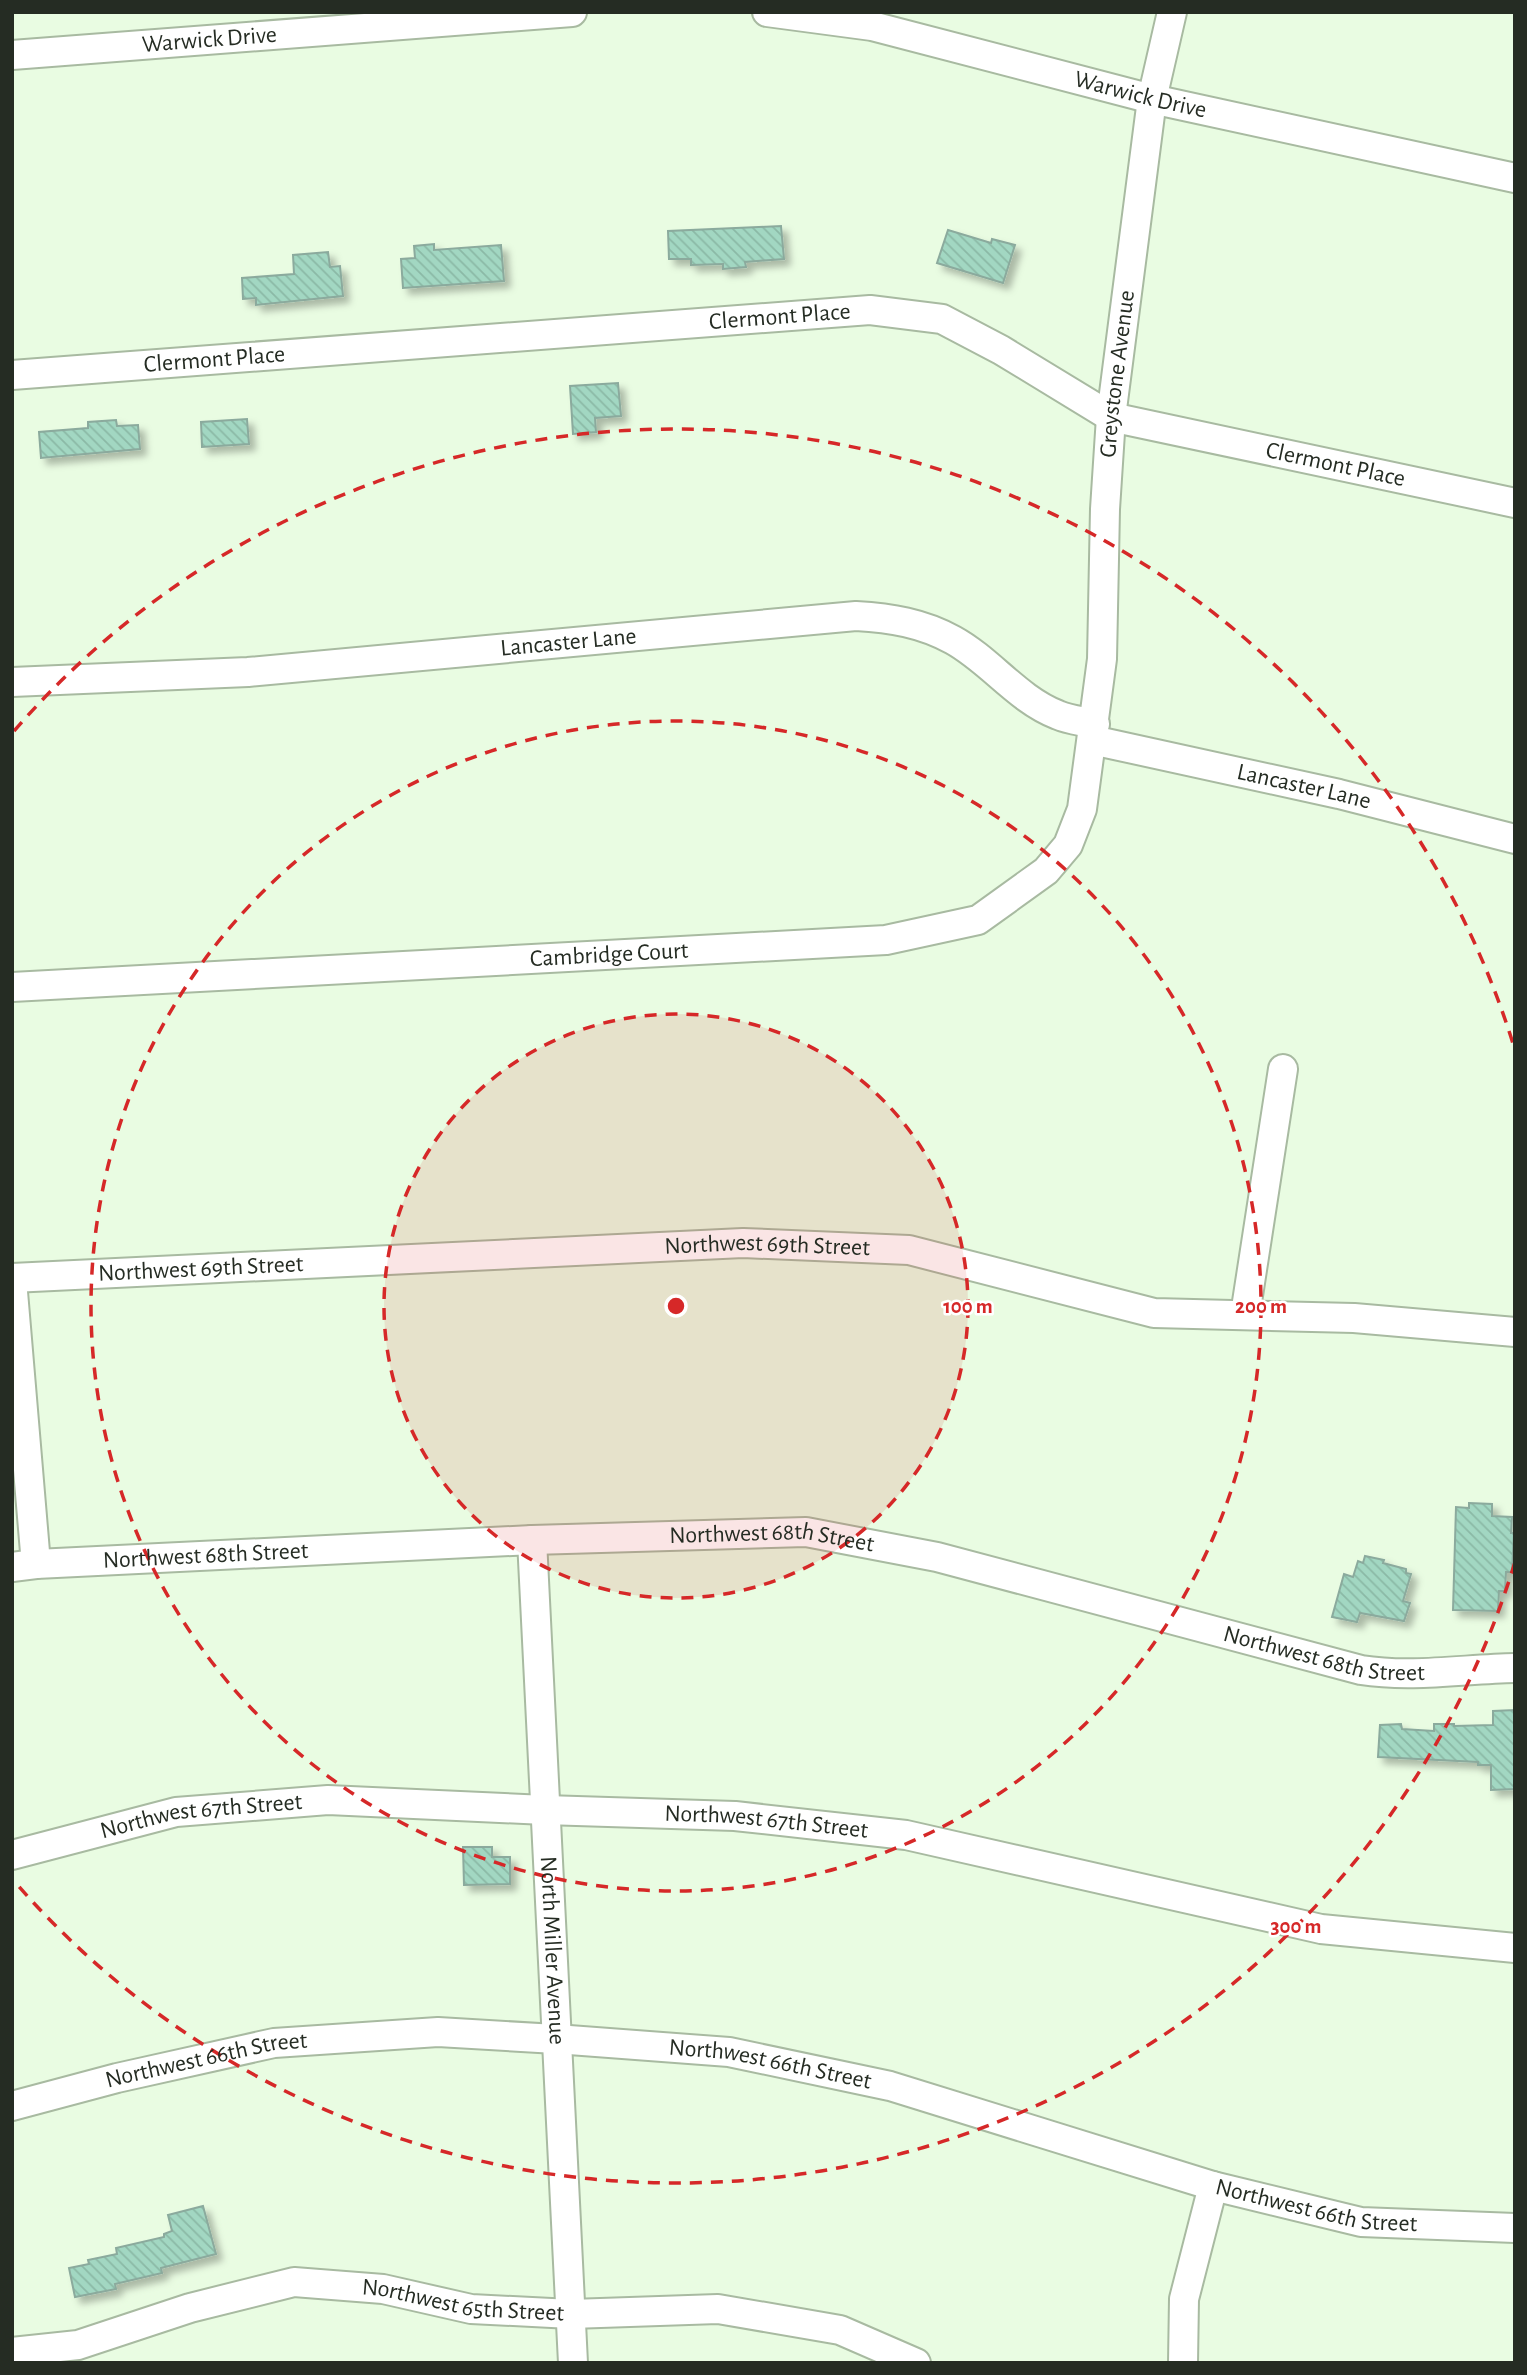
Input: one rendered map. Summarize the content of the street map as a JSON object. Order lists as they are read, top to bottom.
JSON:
{
  "streets": {
    "street": [
      "Warwick Drive",
      "Clermont Place",
      "Greystone Avenue",
      "Lancaster Lane",
      "Cambridge Court",
      "Northwest 69th Street",
      "Northwest 68th Street",
      "Northwest 67th Street",
      "North Miller Avenue",
      "Northwest 66th Street",
      "Northwest 65th Street"
    ]
  },
  "crossings": [
    ["Warwick Drive", "Greystone Avenue"],
    ["Clermont Place", "Greystone Avenue"],
    ["Greystone Avenue", "Lancaster Lane"],
    ["Greystone Avenue", "Cambridge Court"],
    ["Lancaster Lane", "Cambridge Court"],
    ["Northwest 68th Street", "North Miller Avenue"],
    ["Northwest 67th Street", "North Miller Avenue"],
    ["North Miller Avenue", "Northwest 66th Street"],
    ["North Miller Avenue", "Northwest 65th Street"]
  ],
  "rings": ["100 m", "200 m", "300 m"]
}
